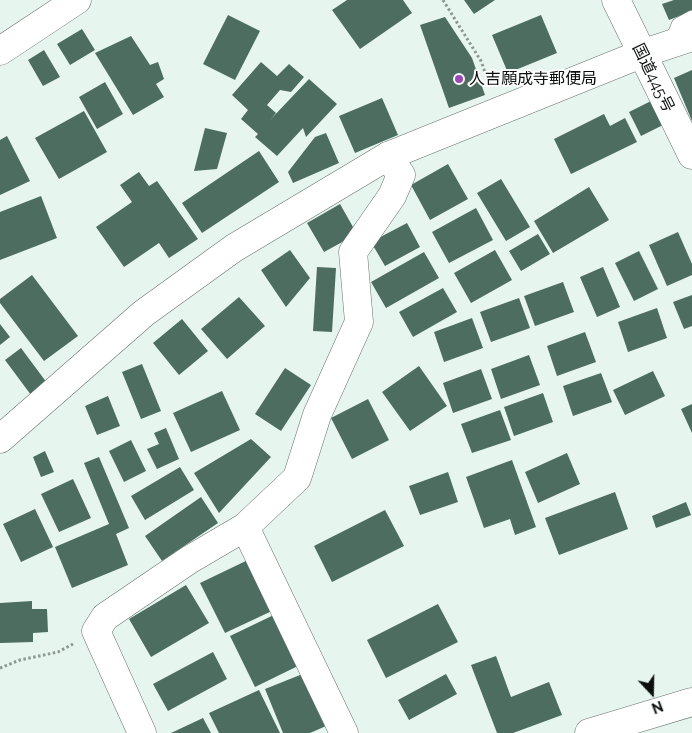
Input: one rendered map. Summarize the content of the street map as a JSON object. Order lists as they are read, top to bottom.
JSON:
{
  "streets": {
    "main road": ["国道445号"]
  },
  "places": ["人吉願成寺郵便局"],
  "north": "bottom"
}
